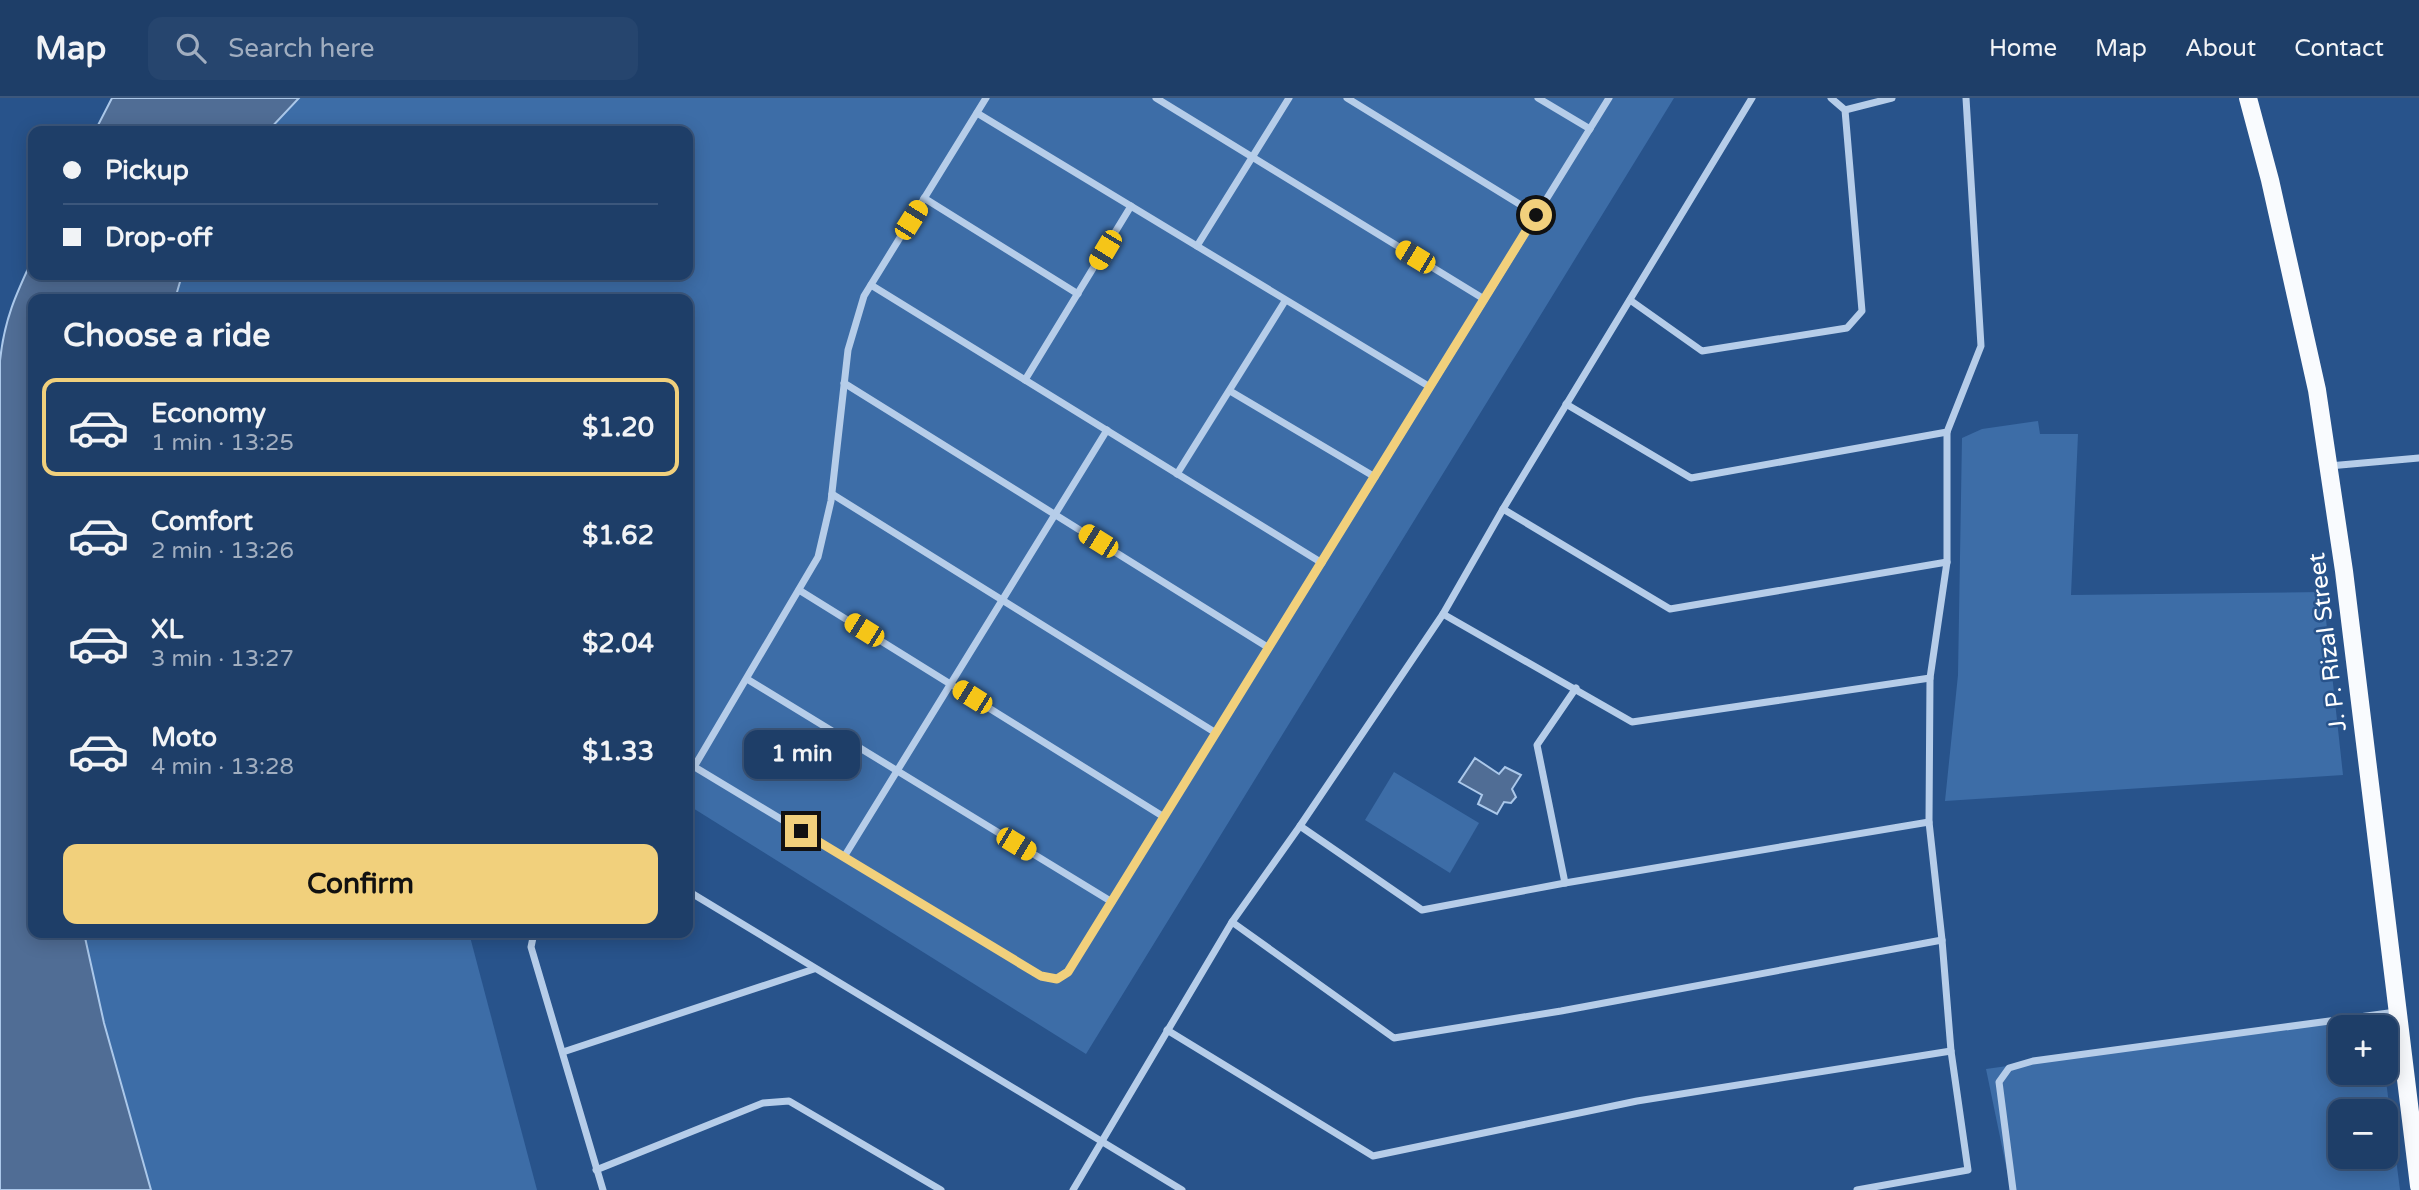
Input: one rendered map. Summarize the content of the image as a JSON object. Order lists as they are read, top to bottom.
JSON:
{
  "streets": {
    "main road": ["J. P. Rizal Street"]
  },
  "page": {
    "header": "Map",
    "search": "Search here",
    "nav": [
      "Home",
      "Map",
      "About",
      "Contact"
    ],
    "banner": ["Pickup", "Drop-off"],
    "heading": "Choose a ride",
    "list": [
      {
        "name": "Economy",
        "note": "1 min · 13:25",
        "value": "$1.20"
      },
      {
        "name": "Comfort",
        "note": "2 min · 13:26",
        "value": "$1.62"
      },
      {
        "name": "XL",
        "note": "3 min · 13:27",
        "value": "$2.04"
      },
      {
        "name": "Moto",
        "note": "4 min · 13:28",
        "value": "$1.33"
      }
    ],
    "bubble": "1 min",
    "buttons": "Confirm",
    "map_buttons": ["+", "−"]
  }
}
